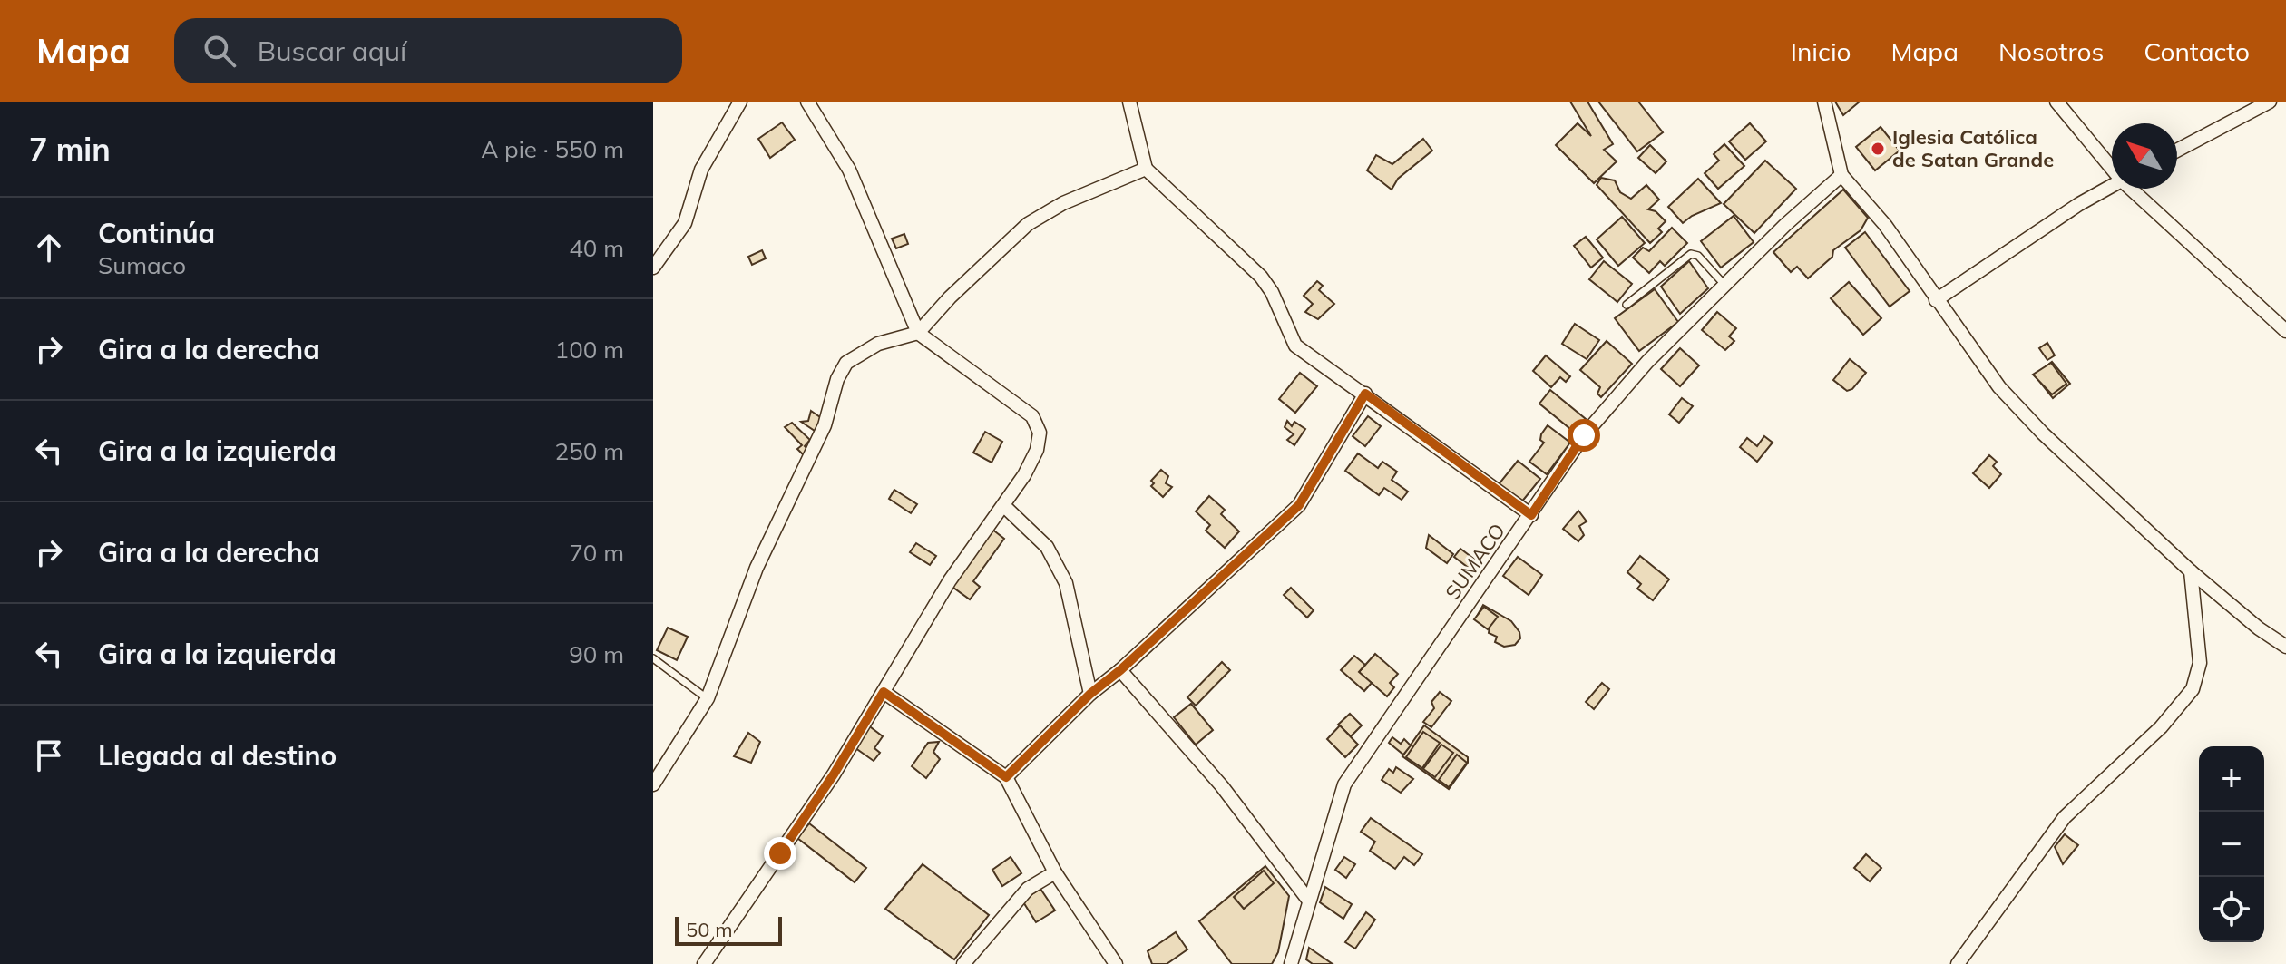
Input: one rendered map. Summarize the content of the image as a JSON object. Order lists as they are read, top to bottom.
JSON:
{
  "streets": {
    "street": ["SUMACO"]
  },
  "places": ["Iglesia Católica de Satan Grande"],
  "scale_bar": "50 m",
  "north": "top left",
  "page": {
    "header": "Mapa",
    "search": "Buscar aquí",
    "nav": [
      "Inicio",
      "Mapa",
      "Nosotros",
      "Contacto"
    ],
    "heading": ["7 min", "A pie · 550 m"],
    "list": [
      ["Continúa", "Sumaco", "40 m"],
      ["Gira a la derecha", "100 m"],
      ["Gira a la izquierda", "250 m"],
      ["Gira a la derecha", "70 m"],
      ["Gira a la izquierda", "90 m"],
      "Llegada al destino"
    ],
    "map_buttons": ["+", "−"],
    "scale": "50 m"
  }
}
